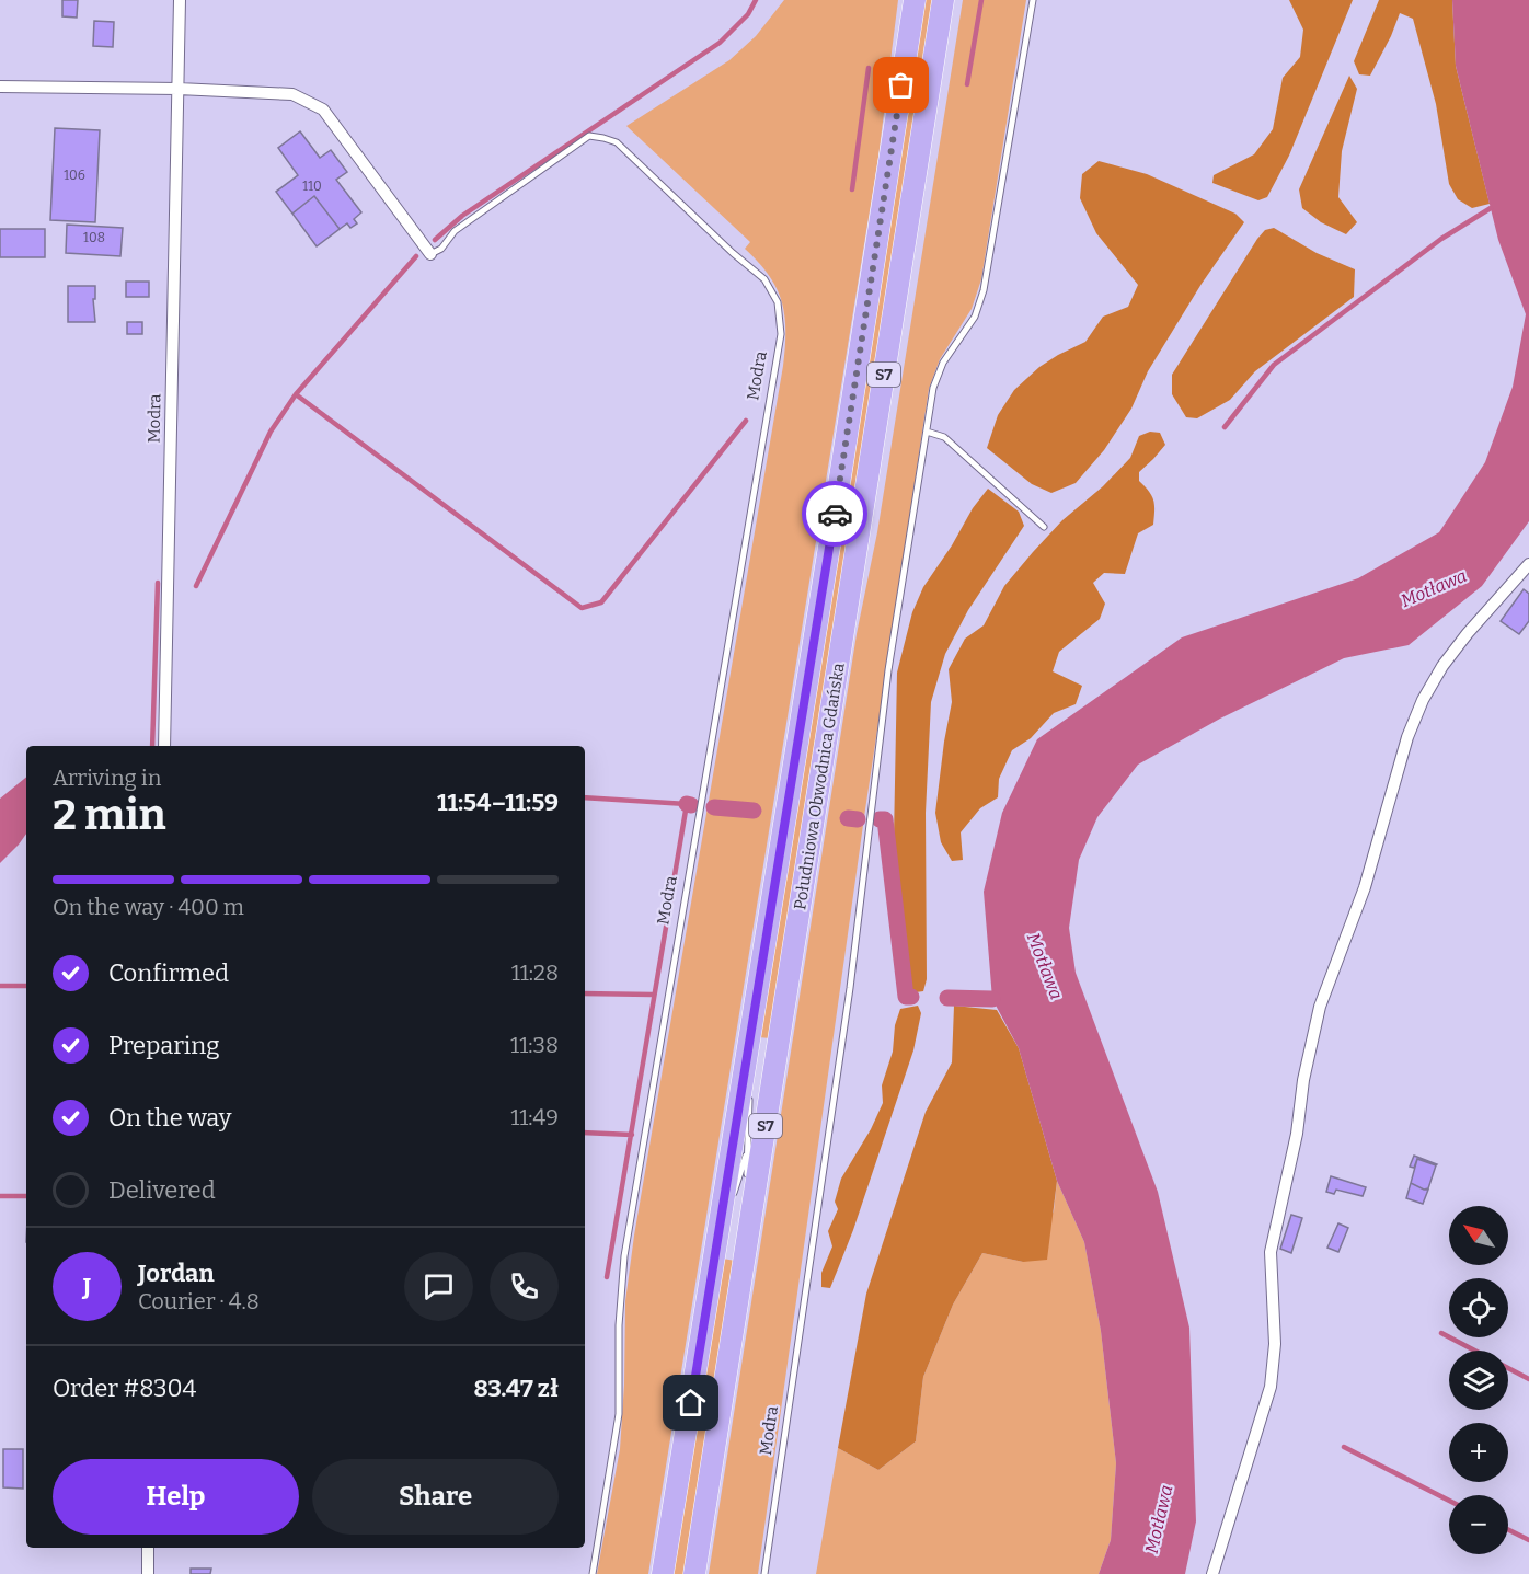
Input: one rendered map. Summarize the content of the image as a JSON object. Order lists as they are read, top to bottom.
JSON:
{
  "streets": {
    "highway": ["S7", "Południowa Obwodnica Gdańska"],
    "street": ["Modra"]
  },
  "water": ["Motława"],
  "house_numbers": ["106", "110", "108"],
  "north": "top left",
  "page": {
    "heading": ["2 min", "Arriving in", "11:54–11:59"],
    "panel": [
      "Jordan",
      "Courier · 4.8",
      "Order #8304",
      "83.47 zł"
    ],
    "bar": "On the way · 400 m",
    "list": [
      ["Confirmed", "11:28"],
      ["Preparing", "11:38"],
      ["On the way", "11:49"],
      "Delivered"
    ],
    "map_buttons": ["+", "−"],
    "round": "J",
    "buttons": ["Help", "Share"]
  }
}
